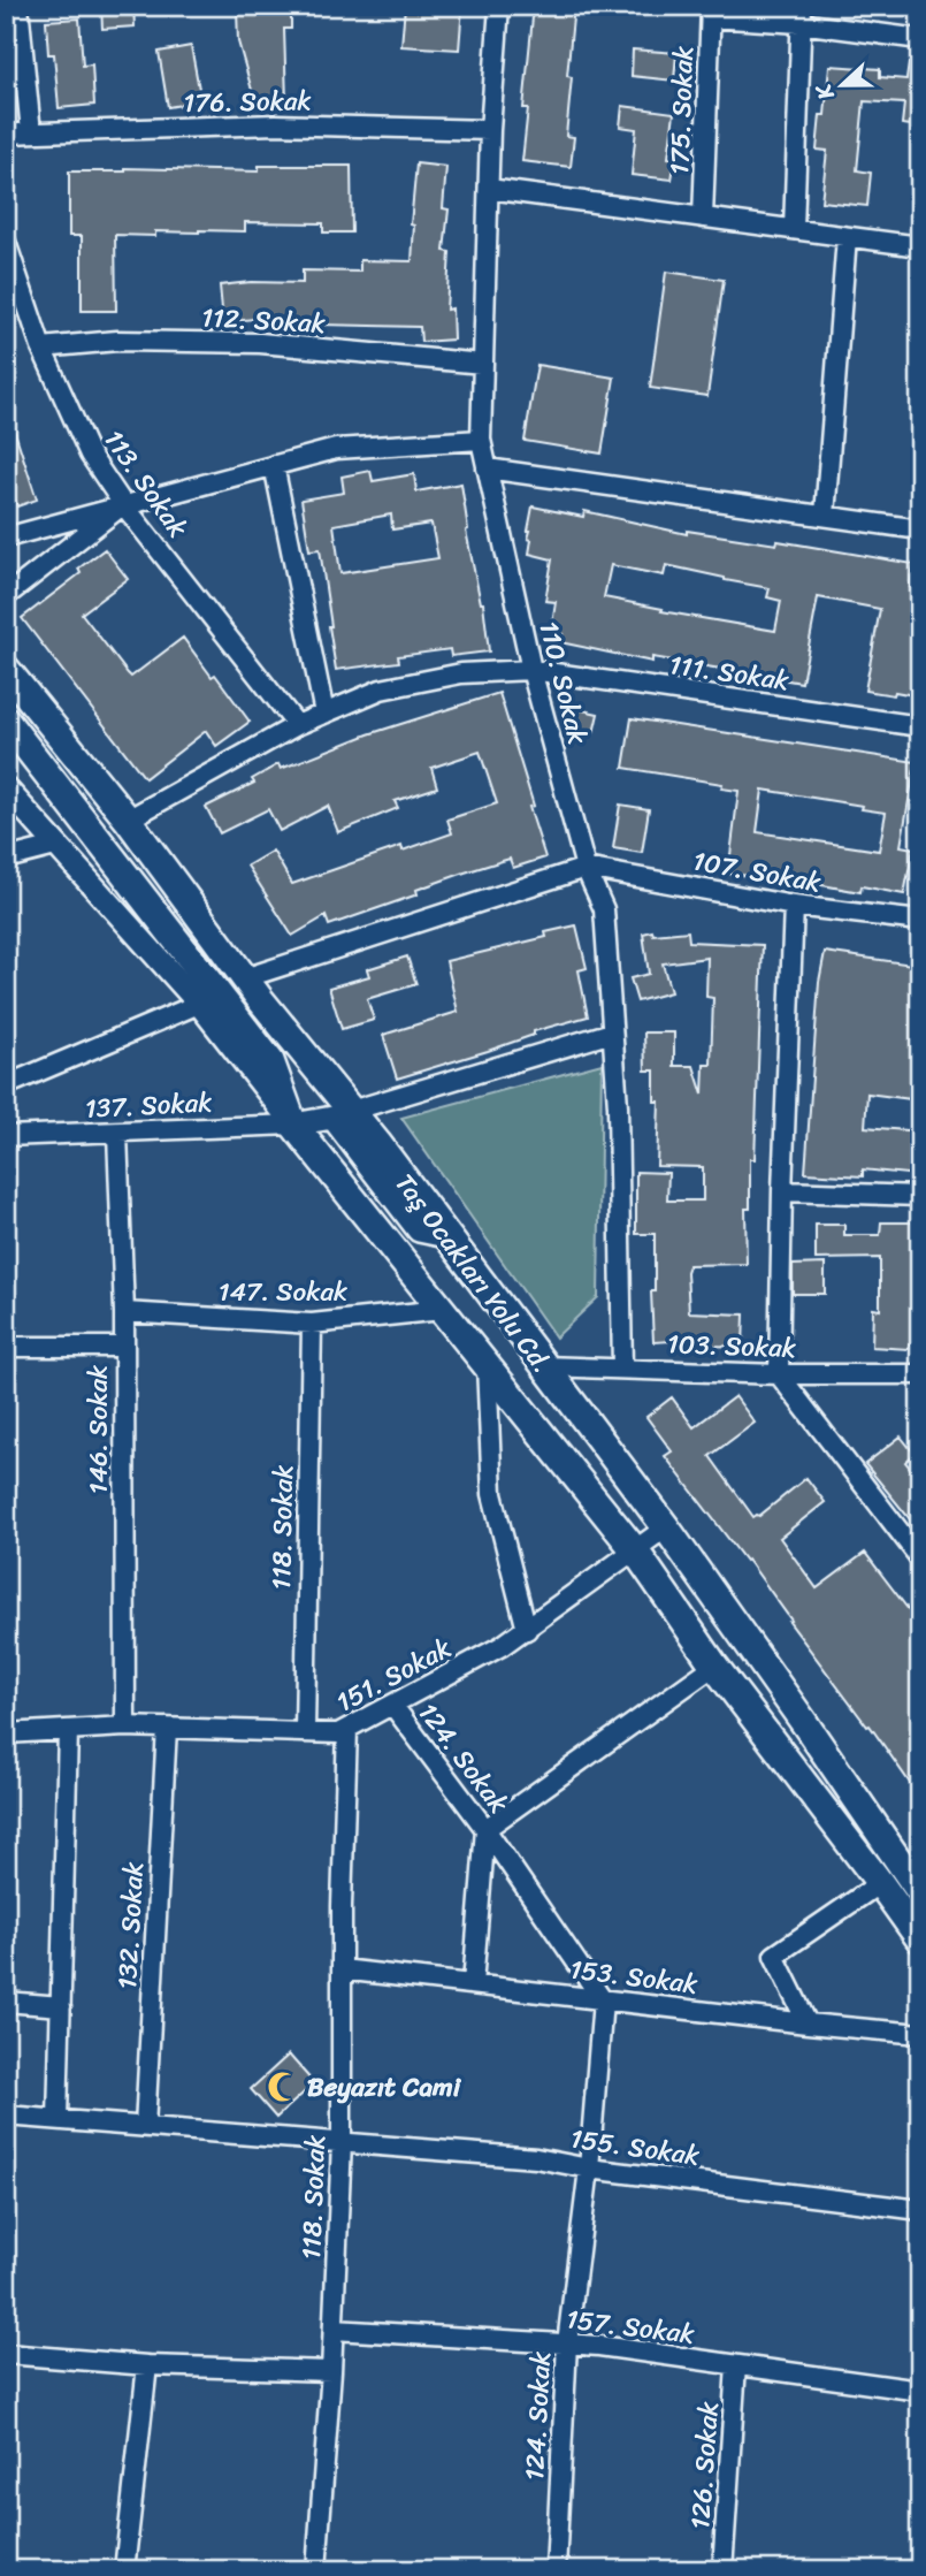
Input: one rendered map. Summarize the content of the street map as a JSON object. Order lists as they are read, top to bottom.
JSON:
{
  "streets": {
    "main road": ["Taş Ocakları Yolu Cd."],
    "street": [
      "176. Sokak",
      "175. Sokak",
      "112. Sokak",
      "113. Sokak",
      "111. Sokak",
      "110. Sokak",
      "107. Sokak",
      "137. Sokak",
      "147. Sokak",
      "103. Sokak",
      "146. Sokak",
      "118. Sokak",
      "151. Sokak",
      "124. Sokak",
      "132. Sokak",
      "153. Sokak",
      "155. Sokak",
      "157. Sokak",
      "126. Sokak"
    ]
  },
  "crossings": [
    ["176. Sokak", "110. Sokak"],
    ["112. Sokak", "113. Sokak"],
    ["112. Sokak", "110. Sokak"],
    ["113. Sokak", "111. Sokak"],
    ["111. Sokak", "110. Sokak"],
    ["111. Sokak", "Taş Ocakları Yolu Cd."],
    ["110. Sokak", "107. Sokak"],
    ["110. Sokak", "103. Sokak"],
    ["137. Sokak", "Taş Ocakları Yolu Cd."],
    ["137. Sokak", "146. Sokak"],
    ["Taş Ocakları Yolu Cd.", "147. Sokak"],
    ["Taş Ocakları Yolu Cd.", "103. Sokak"],
    ["Taş Ocakları Yolu Cd.", "151. Sokak"],
    ["147. Sokak", "146. Sokak"],
    ["147. Sokak", "118. Sokak"],
    ["146. Sokak", "151. Sokak"],
    ["118. Sokak", "151. Sokak"],
    ["118. Sokak", "153. Sokak"],
    ["118. Sokak", "155. Sokak"],
    ["118. Sokak", "157. Sokak"],
    ["151. Sokak", "124. Sokak"],
    ["151. Sokak", "132. Sokak"],
    ["124. Sokak", "153. Sokak"],
    ["124. Sokak", "155. Sokak"],
    ["124. Sokak", "157. Sokak"],
    ["132. Sokak", "155. Sokak"],
    ["157. Sokak", "126. Sokak"]
  ],
  "places": {
    "mosque": ["Beyazıt Cami"]
  },
  "north": "left"
}
